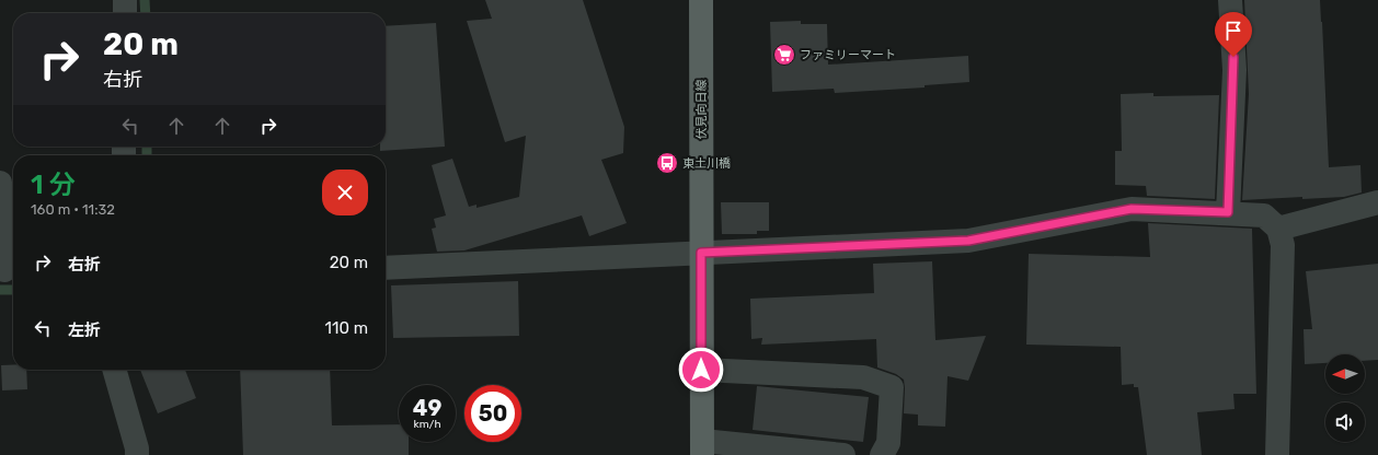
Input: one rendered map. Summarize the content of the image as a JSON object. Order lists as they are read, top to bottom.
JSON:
{
  "streets": {
    "main road": ["伏見向日線"]
  },
  "places": {
    "supermarket": ["ファミリーマート"],
    "bus stop": ["東土川橋"]
  },
  "north": "left",
  "page": {
    "turn": ["20 m", "右折"],
    "heading": ["1 分", "160 m · 11:32"],
    "list": [
      {
        "name": "右折",
        "value": "20 m"
      },
      {
        "name": "左折",
        "value": "110 m"
      }
    ],
    "speed": "49 km/h",
    "limit": "50"
  }
}
